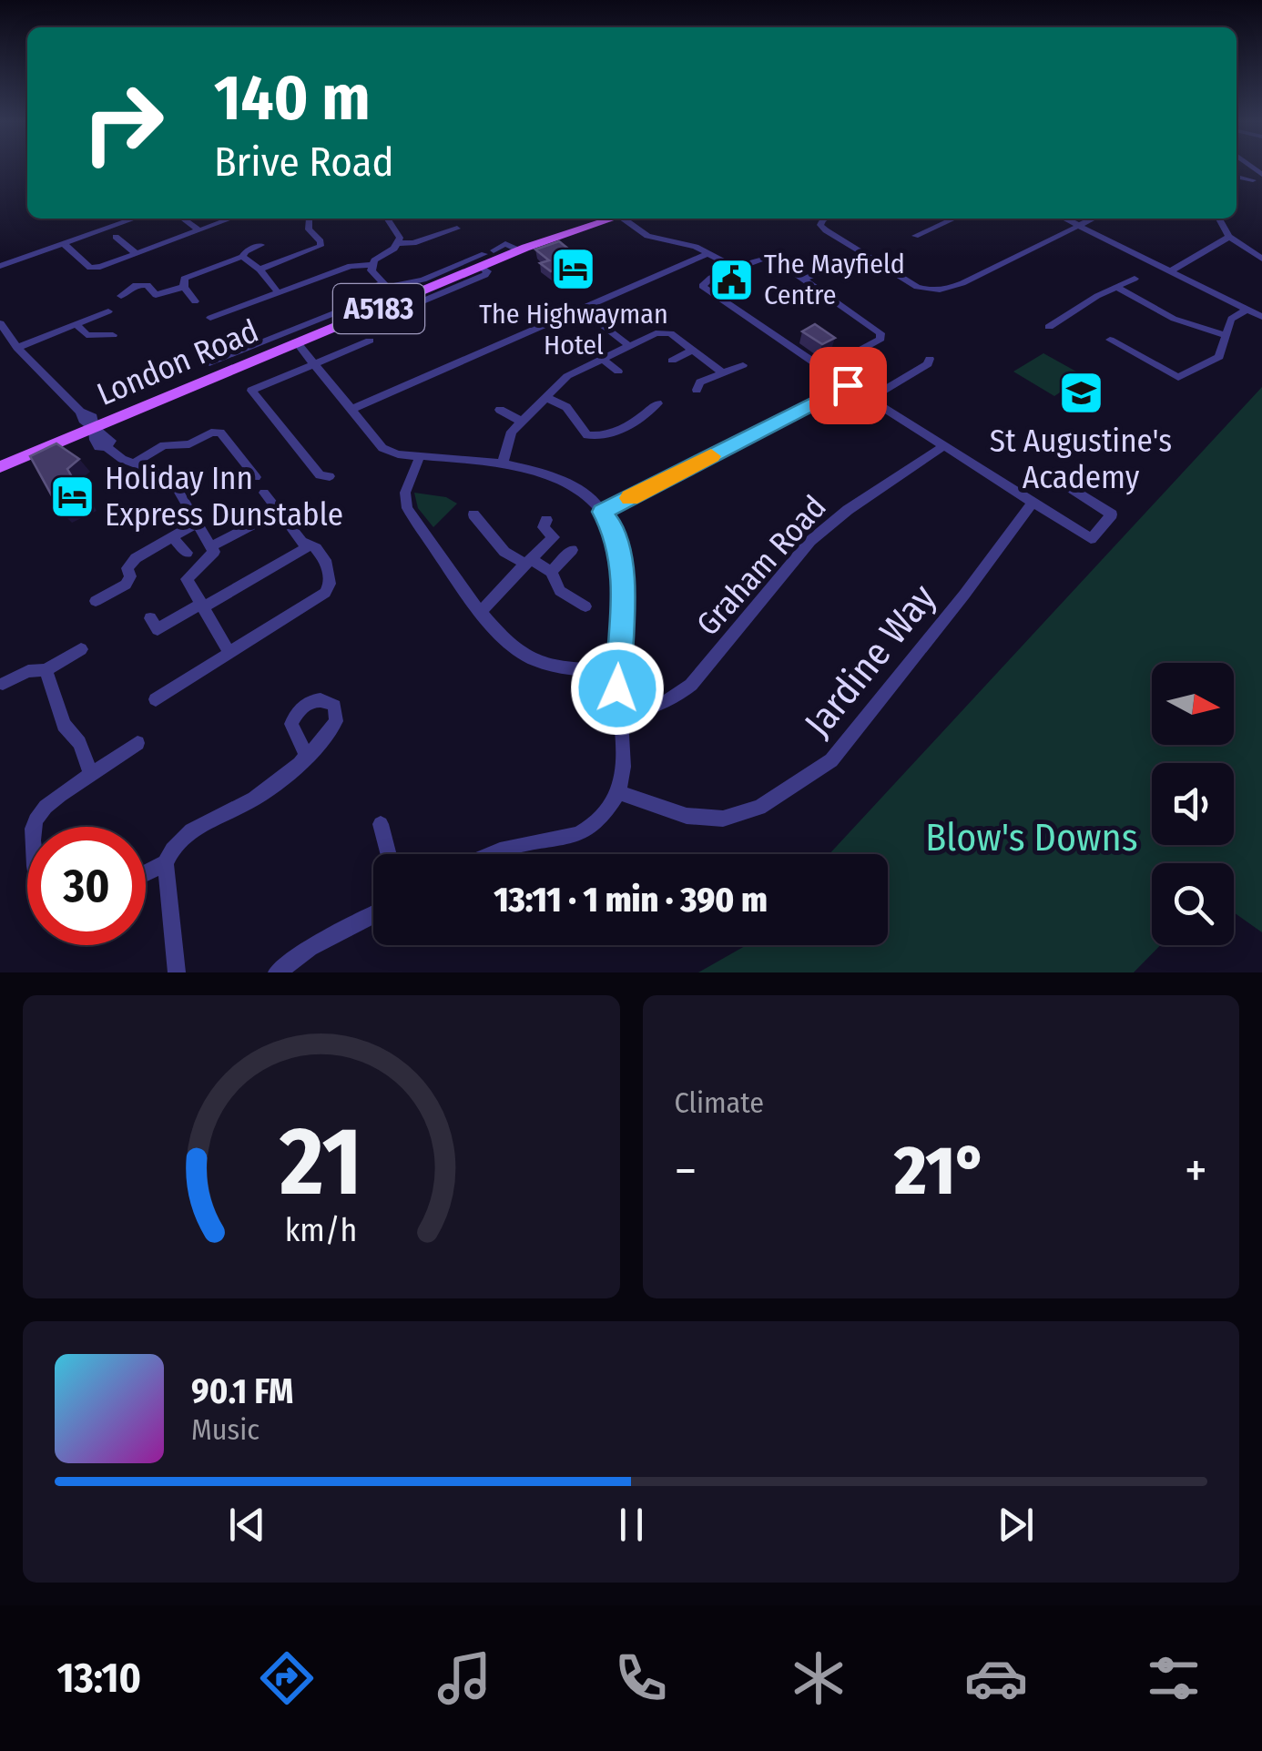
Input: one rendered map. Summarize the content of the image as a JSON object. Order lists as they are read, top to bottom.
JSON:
{
  "streets": {
    "main road": ["A5183", "London Road"],
    "street": ["Graham Road", "Jardine Way"]
  },
  "parks": ["Blow's Downs"],
  "places": {
    "hotel": ["The Highwayman Hotel", "Holiday Inn Express Dunstable"],
    "public building": ["The Mayfield Centre"],
    "school or university": ["St Augustine's Academy"]
  },
  "north": "right",
  "page": {
    "turn": ["140 m", "Brive Road"],
    "limit": "30",
    "trip": "13:11 · 1 min · 390 m",
    "tile": "Climate",
    "heat": ["−", "21°", "+"],
    "song": ["90.1 FM", "Music"],
    "tabs": "13:10",
    "gauge": ["21", "km/h"]
  }
}
